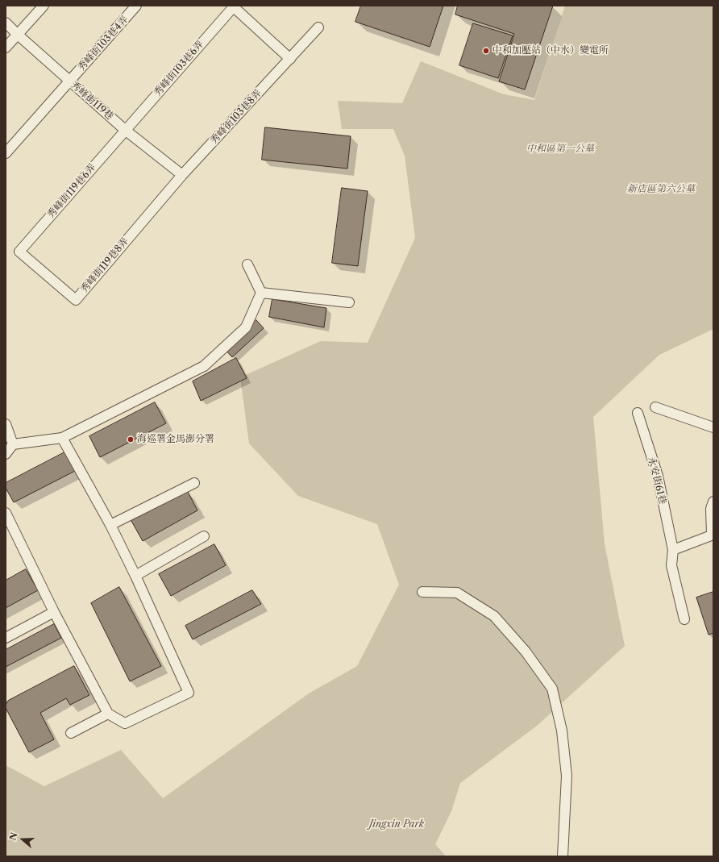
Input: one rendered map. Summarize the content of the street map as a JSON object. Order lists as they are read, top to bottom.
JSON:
{
  "streets": {
    "lane": [
      "秀峰街103巷4弄",
      "秀峰街103巷6弄",
      "秀峰街119巷",
      "秀峰街103巷8弄",
      "秀峰街119巷6弄",
      "秀峰街119巷8弄",
      "永安街61巷"
    ]
  },
  "crossings": [
    ["秀峰街103巷4弄", "秀峰街119巷"],
    ["秀峰街103巷6弄", "秀峰街119巷"],
    ["秀峰街103巷6弄", "秀峰街119巷6弄"],
    ["秀峰街119巷", "秀峰街103巷8弄"],
    ["秀峰街119巷", "秀峰街119巷6弄"],
    ["秀峰街119巷", "秀峰街119巷8弄"],
    ["秀峰街103巷8弄", "秀峰街119巷8弄"],
    ["秀峰街119巷6弄", "秀峰街119巷8弄"]
  ],
  "parks": ["中和區第一公墓", "新店區第六公墓", "Jingxin Park"],
  "places": ["中和加壓站（中水）變電所", "海巡署金馬澎分署"],
  "north": "left"
}
